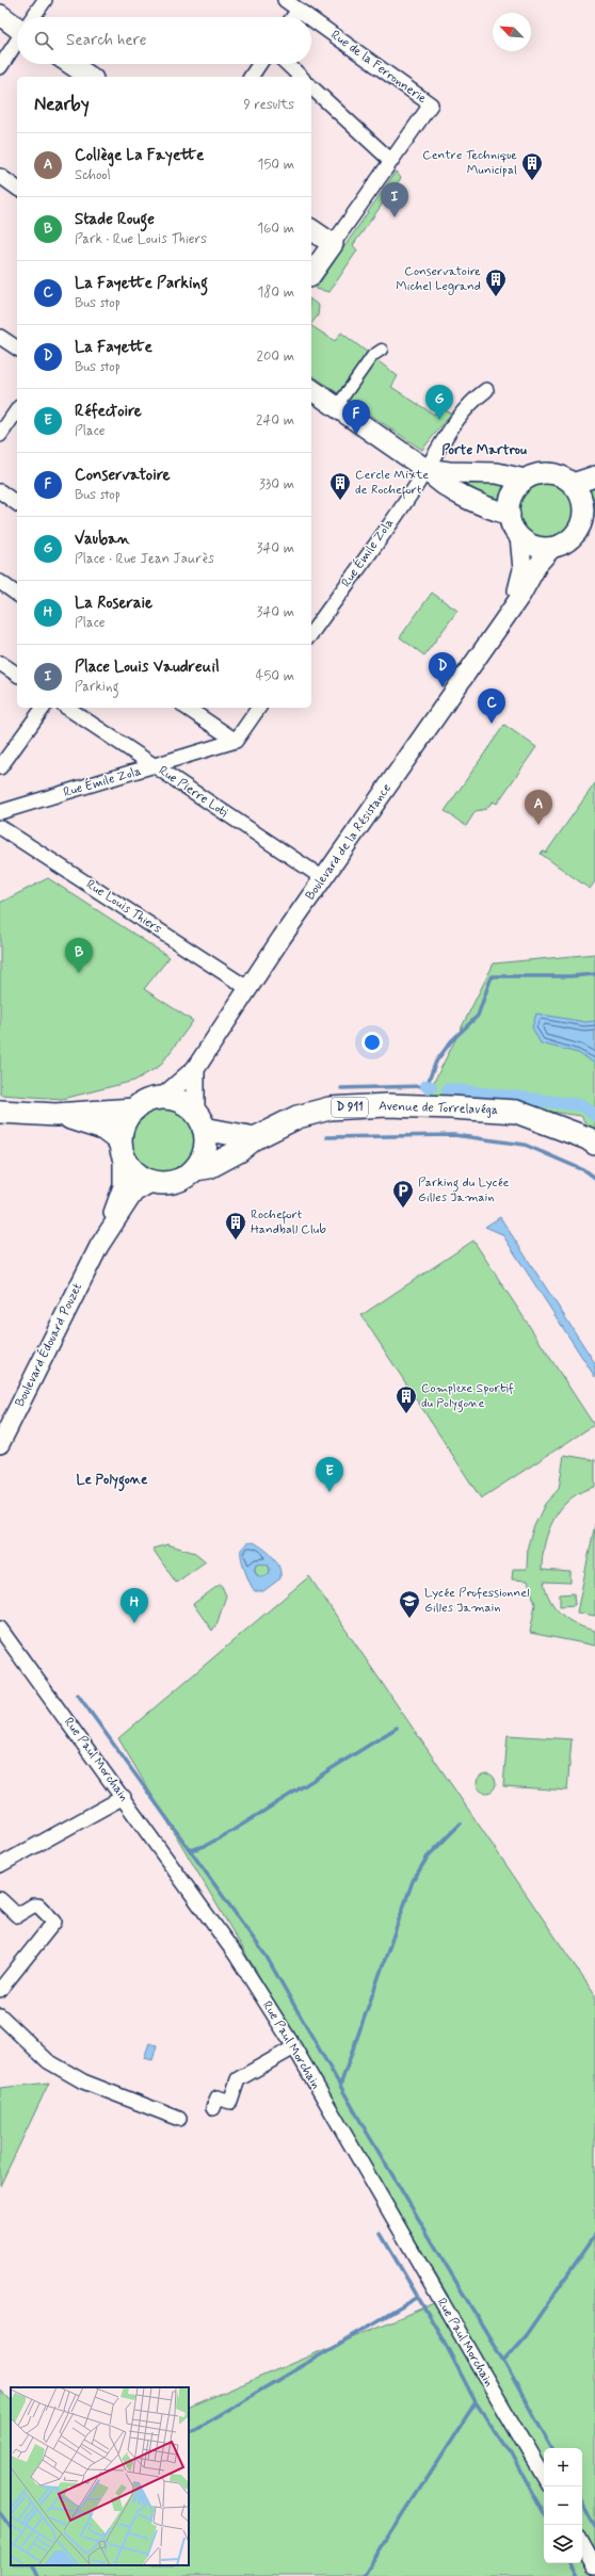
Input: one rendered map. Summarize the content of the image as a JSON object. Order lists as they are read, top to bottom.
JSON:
{
  "streets": {
    "main road": ["D 911", "Avenue de Torrelavéga"],
    "street": [
      "Rue de la Ferronnerie",
      "Rue Émile Zola",
      "Rue Pierre Loti",
      "Boulevard de la Résistance",
      "Rue Louis Thiers",
      "Boulevard Édouard Pouzet",
      "Rue Paul Morchain"
    ]
  },
  "crossings": [
    ["Rue Émile Zola", "Rue Pierre Loti"],
    ["Rue Pierre Loti", "Boulevard de la Résistance"],
    ["Boulevard de la Résistance", "Rue Louis Thiers"],
    ["Boulevard de la Résistance", "Avenue de Torrelavéga"],
    ["Boulevard de la Résistance", "Boulevard Édouard Pouzet"],
    ["Avenue de Torrelavéga", "Boulevard Édouard Pouzet"]
  ],
  "districts": ["Porte Martrou", "Le Polygone"],
  "places": {
    "building": [
      "Centre Technique Municipal",
      "Conservatoire Michel Legrand",
      "Cercle Mixte de Rochefort",
      "Rochefort Handball Club",
      "Complexe Sportif du Polygone"
    ],
    "parking": ["Parking du Lycée Gilles Jamain"],
    "school or university": ["Lycée Professionnel Gilles Jamain"]
  },
  "north": "top left",
  "page": {
    "search": "Search here",
    "heading": ["Nearby", "9 results"],
    "list": [
      {
        "mark": "A",
        "name": "Collège La Fayette",
        "note": "School",
        "value": "150 m"
      },
      {
        "mark": "B",
        "name": "Stade Rouge",
        "note": "Park · Rue Louis Thiers",
        "value": "160 m"
      },
      {
        "mark": "C",
        "name": "La Fayette Parking",
        "note": "Bus stop",
        "value": "180 m"
      },
      {
        "mark": "D",
        "name": "La Fayette",
        "note": "Bus stop",
        "value": "200 m"
      },
      {
        "mark": "E",
        "name": "Réfectoire",
        "note": "Place",
        "value": "240 m"
      },
      {
        "mark": "F",
        "name": "Conservatoire",
        "note": "Bus stop",
        "value": "330 m"
      },
      {
        "mark": "G",
        "name": "Vauban",
        "note": "Place · Rue Jean Jaurès",
        "value": "340 m"
      },
      {
        "mark": "H",
        "name": "La Roseraie",
        "note": "Place",
        "value": "340 m"
      },
      {
        "mark": "I",
        "name": "Place Louis Vaudreuil",
        "note": "Parking",
        "value": "450 m"
      }
    ],
    "pins": [
      "I",
      "G",
      "F",
      "D",
      "C",
      "A",
      "B",
      "E",
      "H"
    ],
    "map_buttons": ["+", "−"]
  }
}
